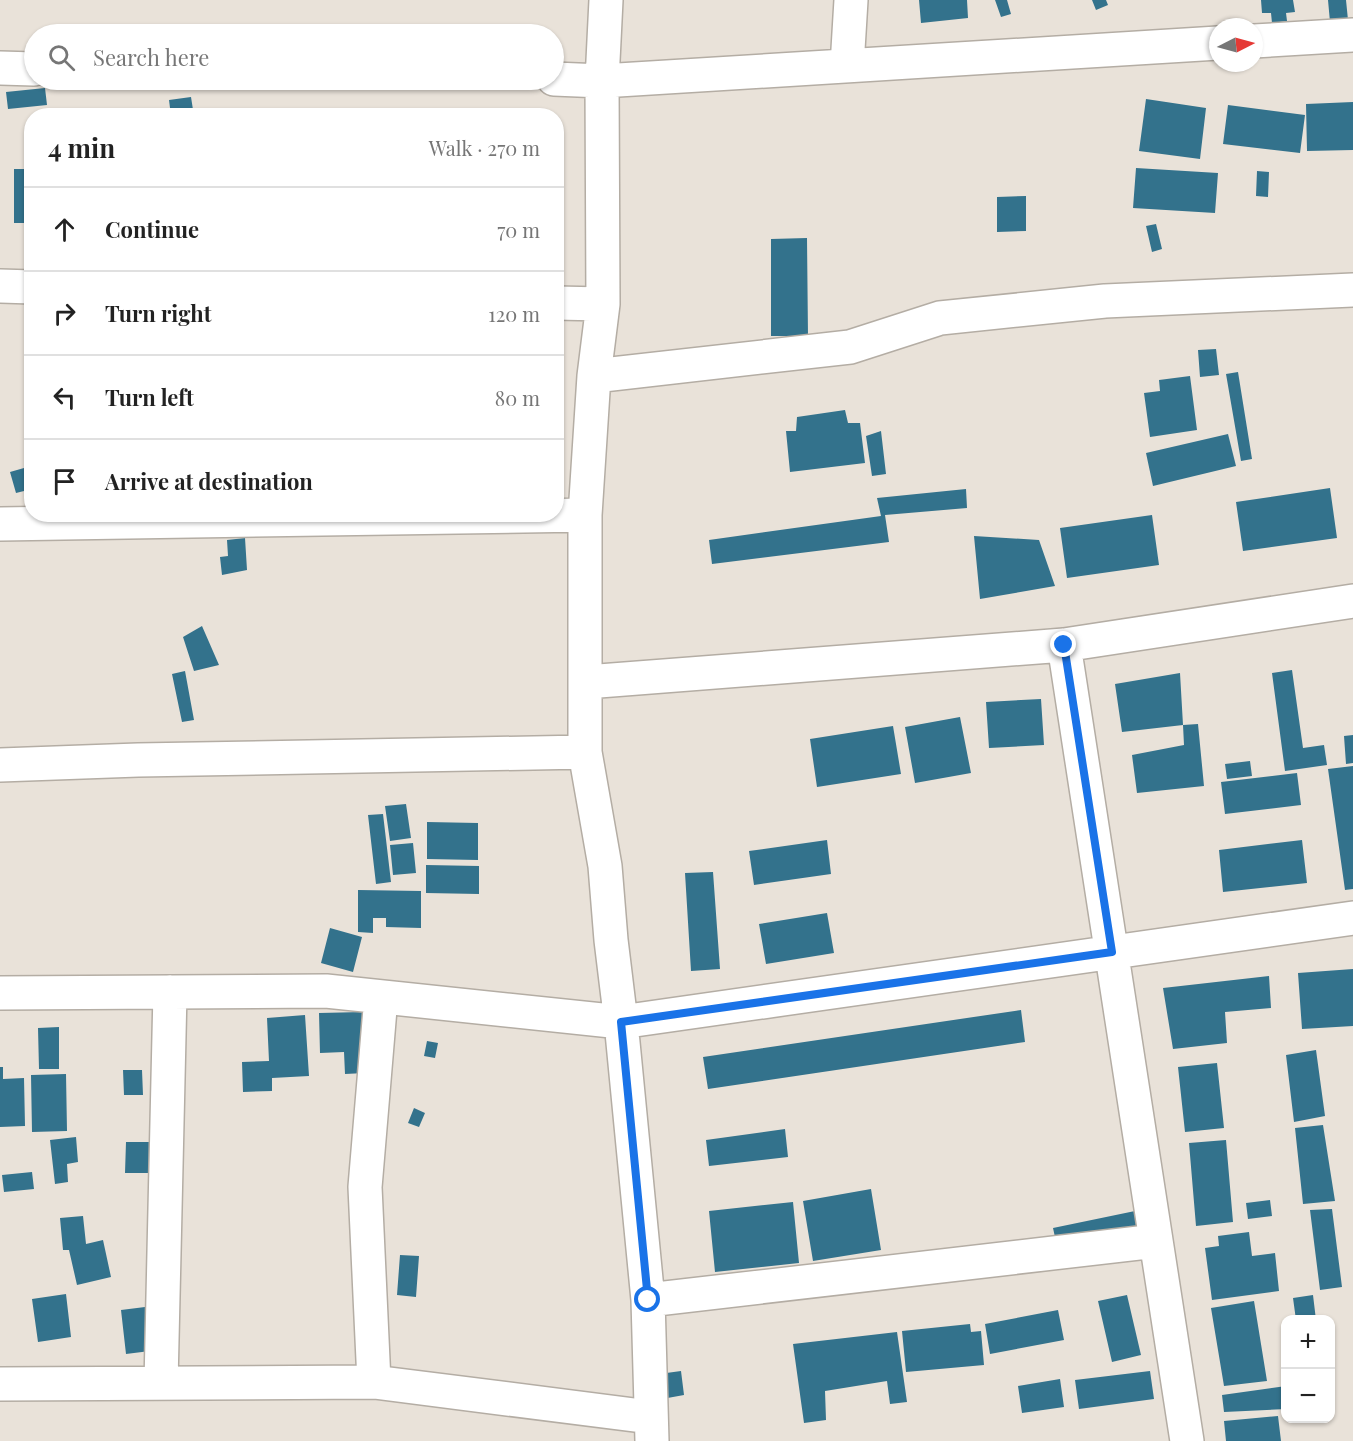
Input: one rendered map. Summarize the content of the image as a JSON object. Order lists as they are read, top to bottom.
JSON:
{
  "north": "right",
  "page": {
    "search": "Search here",
    "heading": ["4 min", "Walk · 270 m"],
    "list": [
      ["Continue", "70 m"],
      ["Turn right", "120 m"],
      ["Turn left", "80 m"],
      "Arrive at destination"
    ],
    "map_buttons": ["+", "−"]
  }
}
